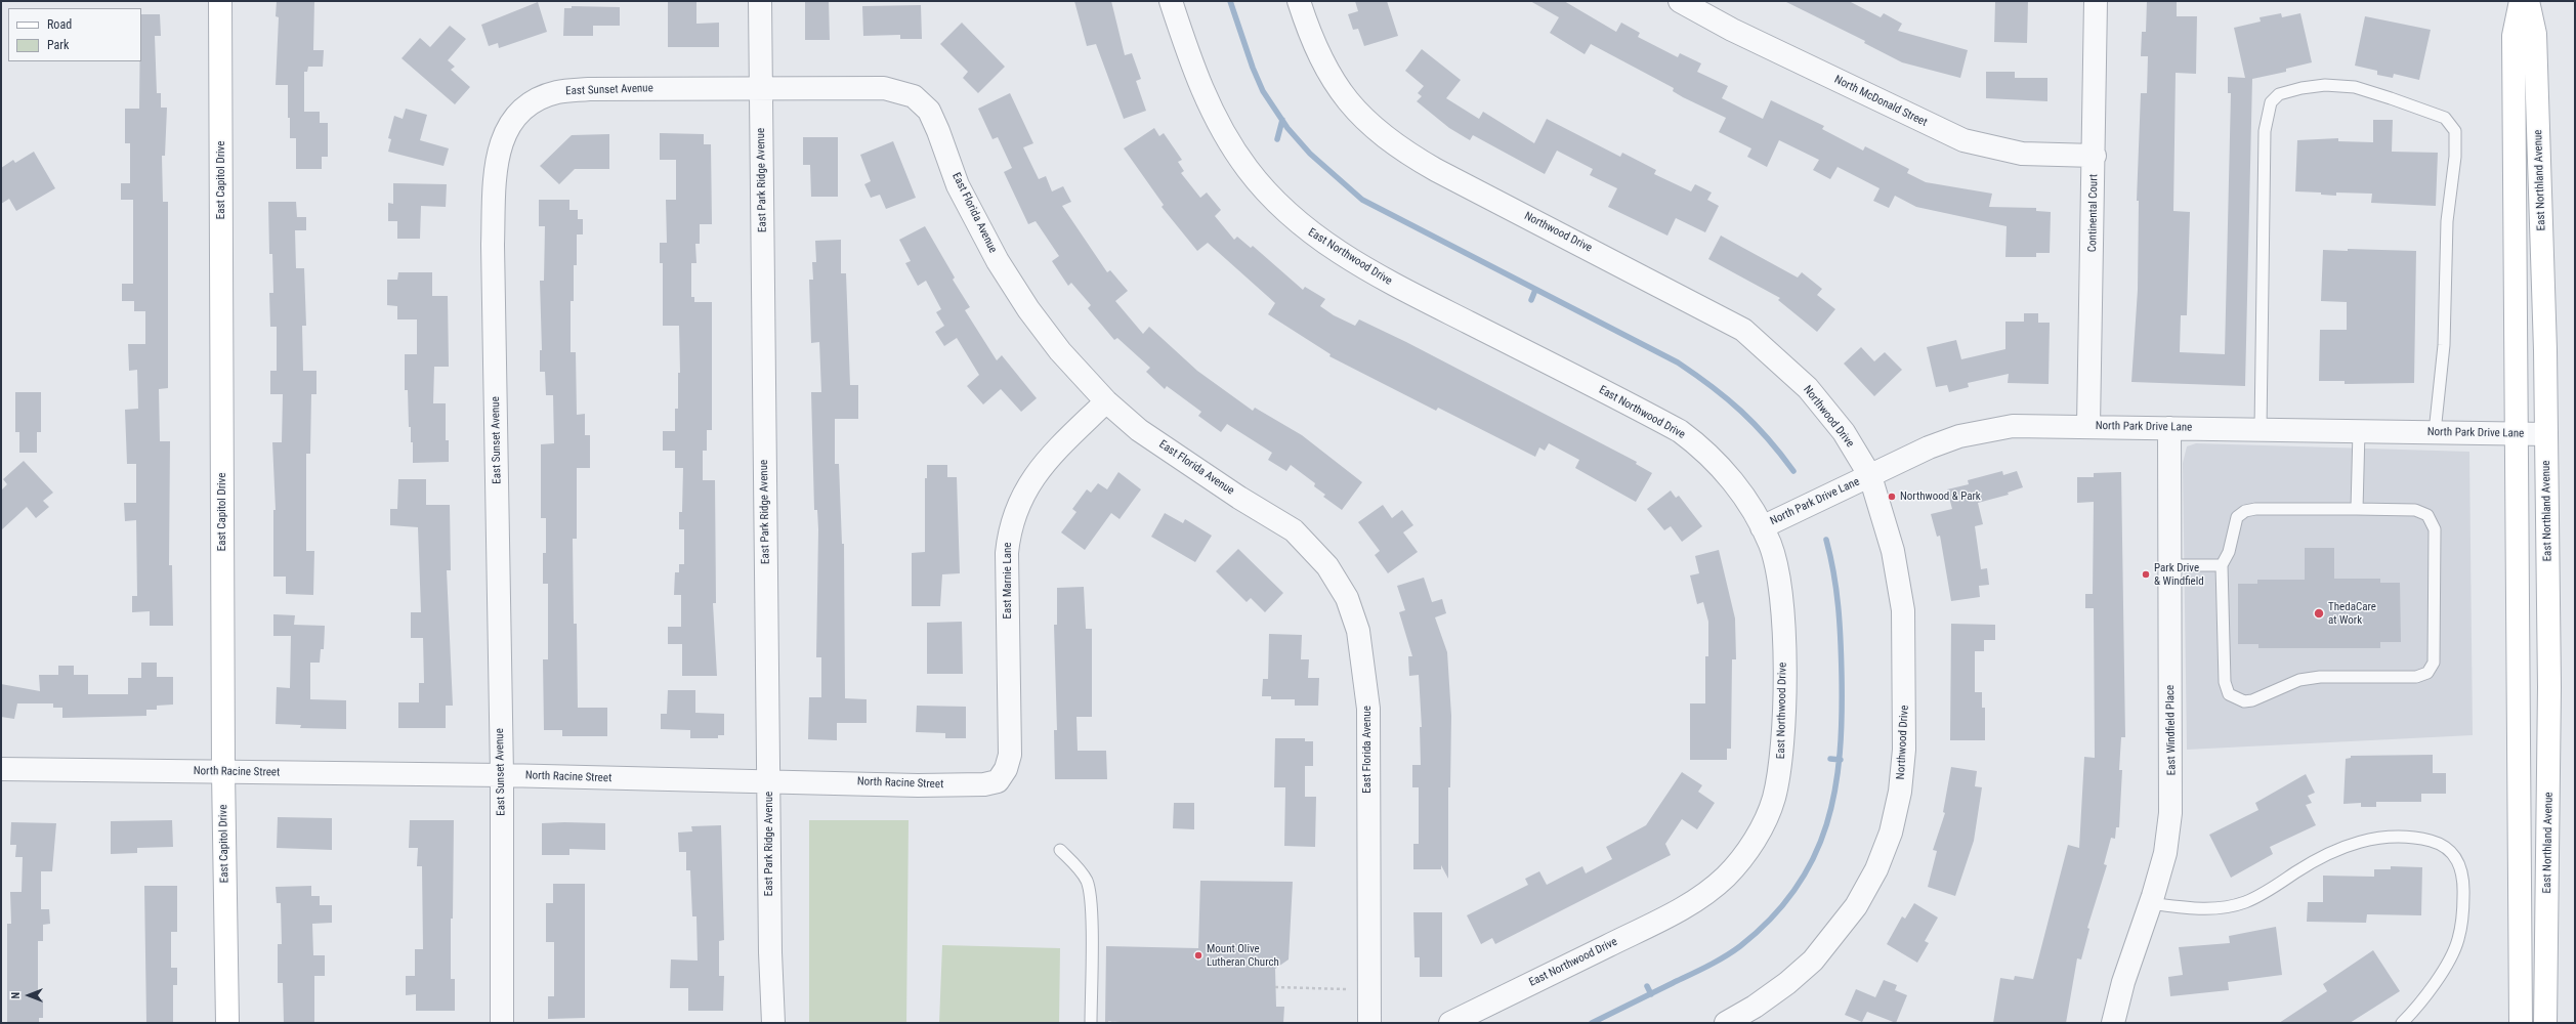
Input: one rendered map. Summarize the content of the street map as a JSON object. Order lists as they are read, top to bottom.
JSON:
{
  "streets": {
    "main road": ["East Capitol Drive", "East Northland Avenue"],
    "street": [
      "East Sunset Avenue",
      "North McDonald Street",
      "East Park Ridge Avenue",
      "East Florida Avenue",
      "Continental Court",
      "Northwood Drive",
      "East Northwood Drive",
      "North Park Drive Lane",
      "East Marnie Lane",
      "East Windfield Place",
      "North Racine Street"
    ]
  },
  "crossings": [
    ["East Sunset Avenue", "East Park Ridge Avenue"],
    ["East Sunset Avenue", "East Florida Avenue"],
    ["East Sunset Avenue", "North Racine Street"],
    ["North McDonald Street", "Continental Court"],
    ["East Capitol Drive", "North Racine Street"],
    ["East Park Ridge Avenue", "East Florida Avenue"],
    ["East Park Ridge Avenue", "North Racine Street"],
    ["East Northland Avenue", "North Park Drive Lane"],
    ["East Florida Avenue", "East Marnie Lane"],
    ["Continental Court", "North Park Drive Lane"],
    ["Northwood Drive", "North Park Drive Lane"],
    ["East Northwood Drive", "North Park Drive Lane"],
    ["North Park Drive Lane", "East Windfield Place"],
    ["East Marnie Lane", "North Racine Street"]
  ],
  "places": [
    "Northwood & Park",
    "Park Drive & Windfield",
    "ThedaCare at Work",
    "Mount Olive Lutheran Church"
  ],
  "legend": ["Road", "Park"],
  "north": "left"
}
